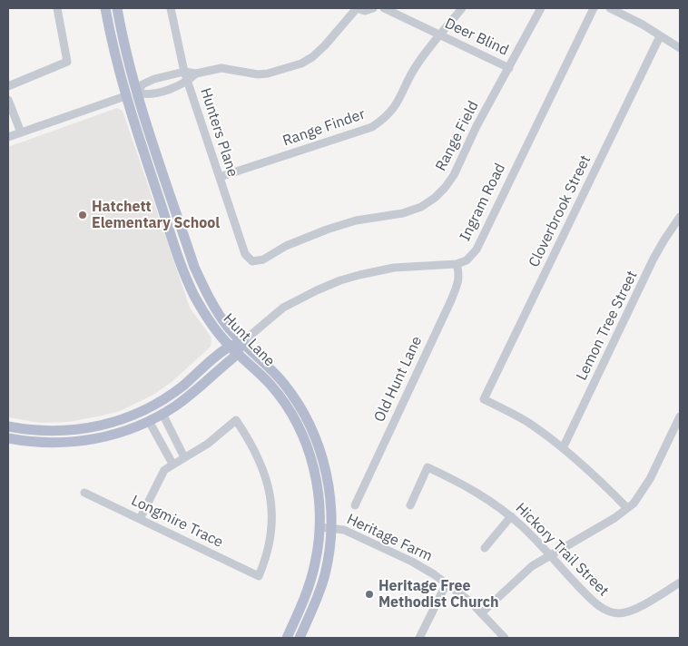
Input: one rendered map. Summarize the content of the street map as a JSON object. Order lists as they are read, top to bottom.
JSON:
{
  "streets": {
    "main road": ["Hunt Lane"],
    "street": [
      "Deer Blind",
      "Range Finder",
      "Hunters Plane",
      "Range Field",
      "Ingram Road",
      "Cloverbrook Street",
      "Lemon Tree Street",
      "Old Hunt Lane",
      "Longmire Trace",
      "Heritage Farm",
      "Hickory Trail Street"
    ]
  },
  "crossings": [
    ["Deer Blind", "Range Finder"],
    ["Deer Blind", "Range Field"],
    ["Range Finder", "Hunters Plane"],
    ["Hunters Plane", "Range Field"],
    ["Ingram Road", "Old Hunt Lane"],
    ["Cloverbrook Street", "Lemon Tree Street"],
    ["Hunt Lane", "Heritage Farm"]
  ],
  "places": ["Hatchett Elementary School", "Heritage Free Methodist Church"]
}
